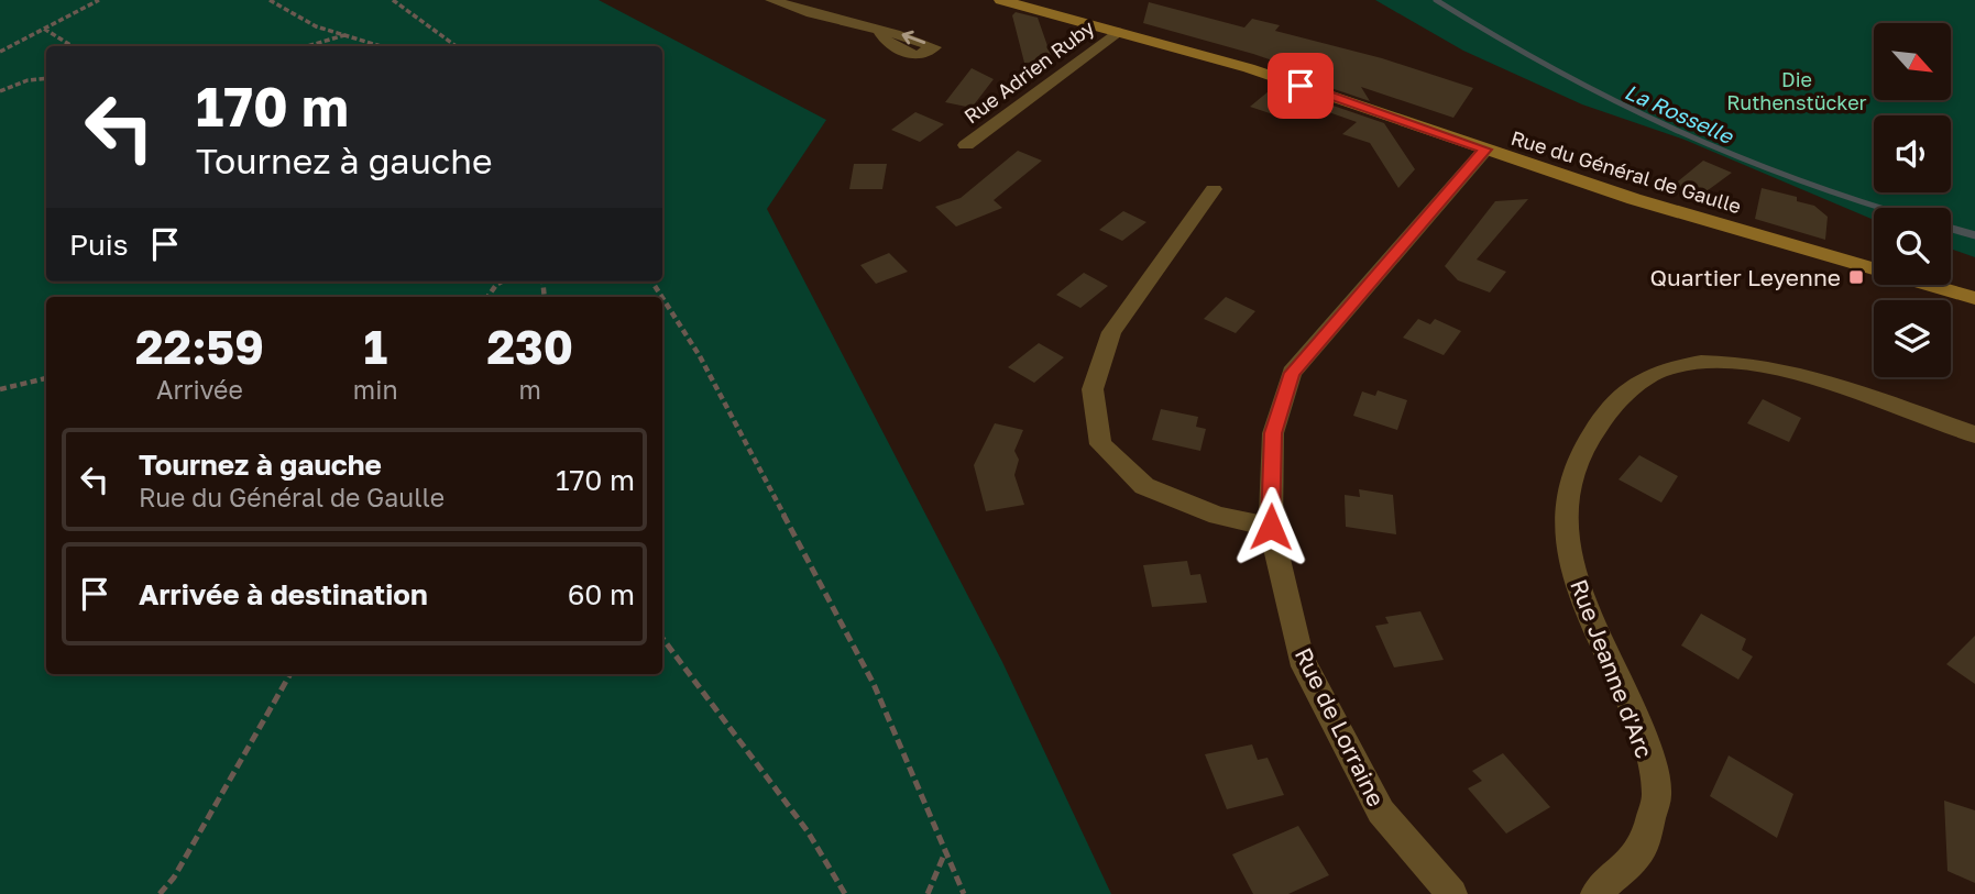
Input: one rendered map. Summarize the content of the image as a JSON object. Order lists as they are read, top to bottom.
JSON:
{
  "streets": {
    "main road": ["Rue du Général de Gaulle"],
    "street": ["Rue Adrien Ruby", "Rue Jeanne d'Arc", "Rue de Lorraine"]
  },
  "crossings": [
    ["Rue Adrien Ruby", "Rue du Général de Gaulle"],
    ["Rue du Général de Gaulle", "Rue de Lorraine"]
  ],
  "water": ["La Rosselle"],
  "parks": ["Die Ruthenstücker"],
  "places": {
    "transit": ["Quartier Leyenne"]
  },
  "north": "bottom right",
  "page": {
    "turn": ["170 m", "Tournez à gauche"],
    "then": "Puis",
    "eta": [
      "22:59",
      "Arrivée",
      "1",
      "min",
      "230",
      "m"
    ],
    "list": [
      {
        "name": "Tournez à gauche",
        "note": "Rue du Général de Gaulle",
        "value": "170 m"
      },
      {
        "name": "Arrivée à destination",
        "value": "60 m"
      }
    ]
  }
}
